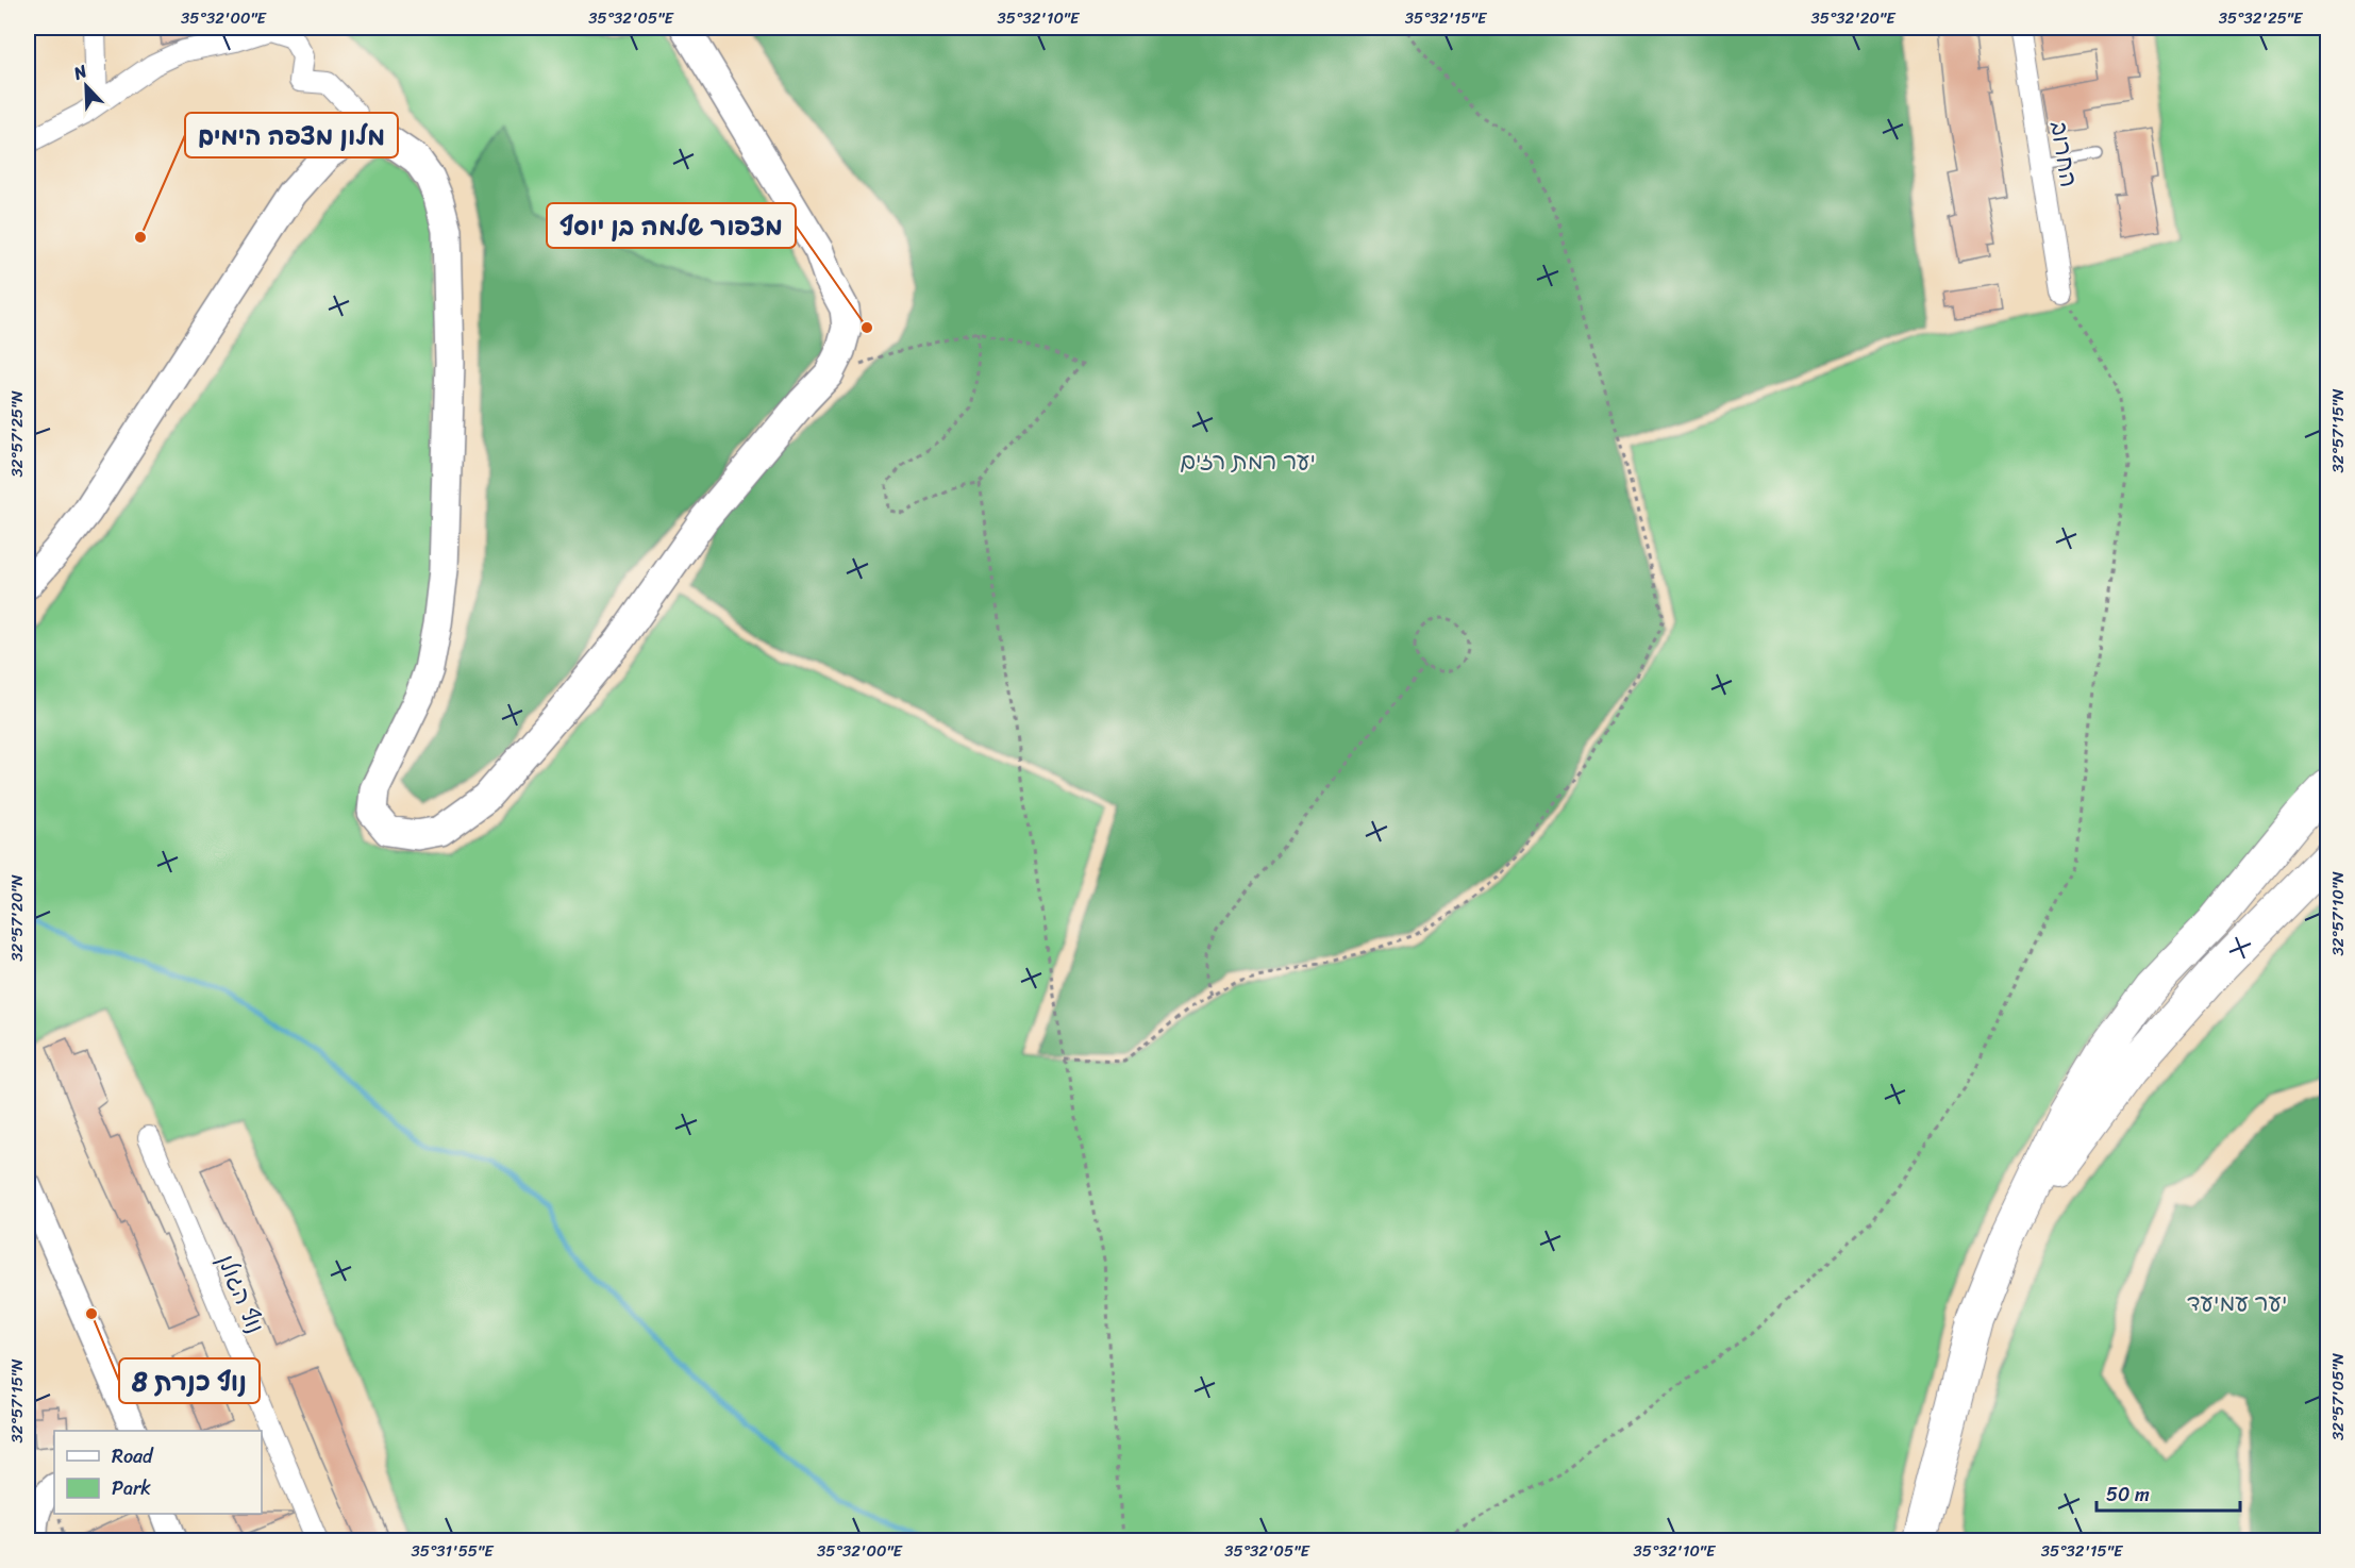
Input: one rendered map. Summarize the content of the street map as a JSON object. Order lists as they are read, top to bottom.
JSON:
{
  "streets": {
    "street": ["החרוב", "נוף הגולן"]
  },
  "parks": ["יער רמת רזים", "יער עמיעד"],
  "places": ["מלון מצפה הימים", "מצפור שלמה בן יוסף", "נוף כנרת 8"],
  "legend": ["Road", "Park"],
  "scale_bar": "50 m",
  "north": "top left",
  "coordinates": [
    "35°32'00\"E",
    "35°32'05\"E",
    "35°32'10\"E",
    "35°32'15\"E",
    "35°32'20\"E",
    "35°32'25\"E",
    "32°57'15\"N",
    "32°57'25\"N",
    "32°57'10\"N",
    "32°57'20\"N",
    "32°57'05\"N",
    "35°31'55\"E"
  ]
}
